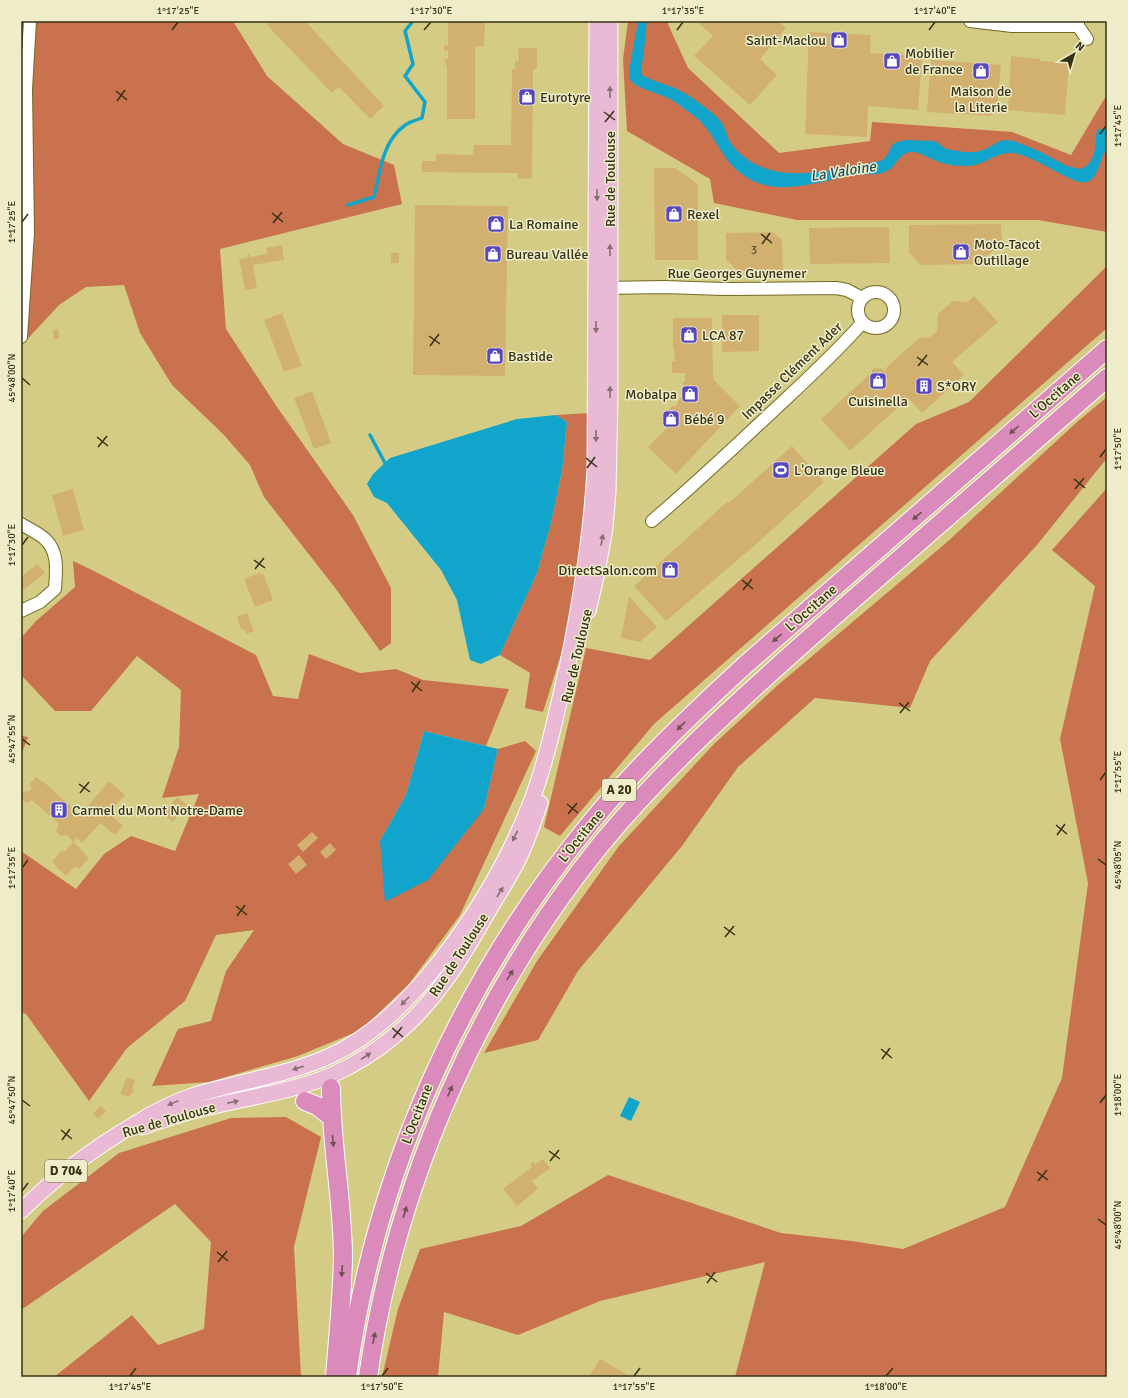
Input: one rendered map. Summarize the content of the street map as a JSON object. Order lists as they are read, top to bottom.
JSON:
{
  "streets": {
    "highway": ["L'Occitane", "A 20"],
    "main road": ["Rue de Toulouse", "D 704"],
    "street": ["Rue Georges Guynemer", "Impasse Clément Ader"]
  },
  "crossings": [
    ["Rue de Toulouse", "Rue Georges Guynemer"],
    ["Rue de Toulouse", "D 704"],
    ["Rue Georges Guynemer", "Impasse Clément Ader"]
  ],
  "water": ["La Valoine"],
  "places": {
    "shop": [
      "Saint-Maclou",
      "Mobilier de France",
      "Maison de la Literie",
      "Eurotyre",
      "Rexel",
      "La Romaine",
      "Moto-Tacot Outillage",
      "Bureau Vallée",
      "LCA 87",
      "Bastide",
      "Cuisinella",
      "Mobalpa",
      "Bébé 9",
      "DirectSalon.com"
    ],
    "building": ["S*ORY", "Carmel du Mont Notre-Dame"],
    "sports": ["L'Orange Bleue"]
  },
  "house_numbers": ["3"],
  "north": "top right",
  "coordinates": [
    "1°17'25\"E",
    "1°17'30\"E",
    "1°17'35\"E",
    "1°17'40\"E",
    "1°17'45\"E",
    "45°48'00\"N",
    "1°17'50\"E",
    "45°47'55\"N",
    "1°17'55\"E",
    "45°48'05\"N",
    "1°18'00\"E",
    "45°47'50\"N"
  ]
}
